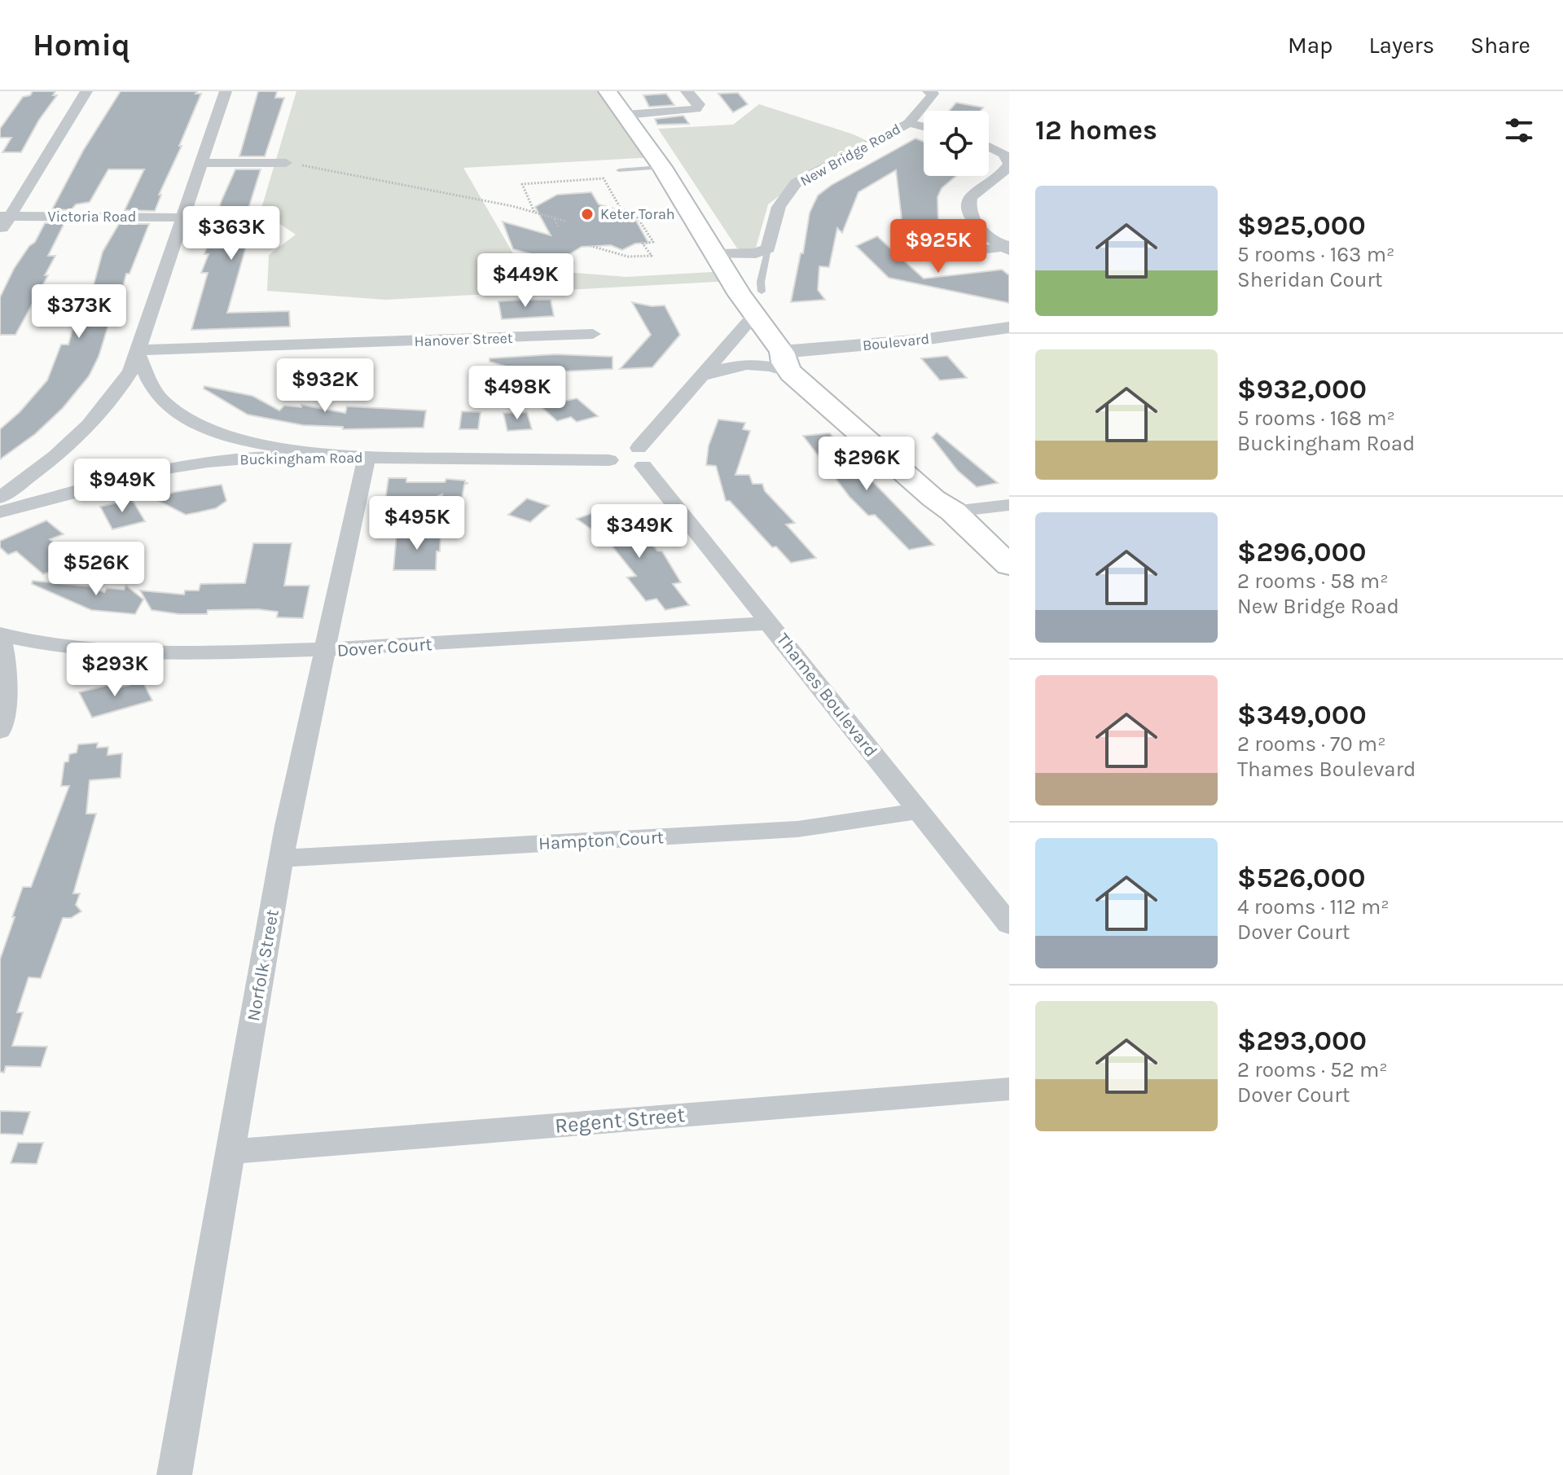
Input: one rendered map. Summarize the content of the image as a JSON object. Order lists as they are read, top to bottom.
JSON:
{
  "streets": {
    "street": [
      "New Bridge Road",
      "Victoria Road",
      "Hanover Street",
      "Boulevard",
      "Buckingham Road",
      "Dover Court",
      "Thames Boulevard",
      "Hampton Court",
      "Norfolk Street",
      "Regent Street"
    ]
  },
  "crossings": [
    ["Buckingham Road", "Thames Boulevard"],
    ["Buckingham Road", "Norfolk Street"],
    ["Dover Court", "Thames Boulevard"],
    ["Dover Court", "Norfolk Street"],
    ["Thames Boulevard", "Hampton Court"],
    ["Hampton Court", "Norfolk Street"],
    ["Norfolk Street", "Regent Street"]
  ],
  "places": ["Keter Torah"],
  "page": {
    "header": "Homiq",
    "nav": ["Map", "Layers", "Share"],
    "heading": "12 homes",
    "list": [
      {
        "name": "$925,000",
        "note": "5 rooms · 163 m² · Sheridan Court"
      },
      {
        "name": "$932,000",
        "note": "5 rooms · 168 m² · Buckingham Road"
      },
      {
        "name": "$296,000",
        "note": "2 rooms · 58 m² · New Bridge Road"
      },
      {
        "name": "$349,000",
        "note": "2 rooms · 70 m² · Thames Boulevard"
      },
      {
        "name": "$526,000",
        "note": "4 rooms · 112 m² · Dover Court"
      },
      {
        "name": "$293,000",
        "note": "2 rooms · 52 m² · Dover Court"
      }
    ],
    "price": [
      "$363K",
      "$925K",
      "$449K",
      "$373K",
      "$932K",
      "$498K",
      "$296K",
      "$949K",
      "$495K",
      "$349K",
      "$526K",
      "$293K"
    ]
  }
}
